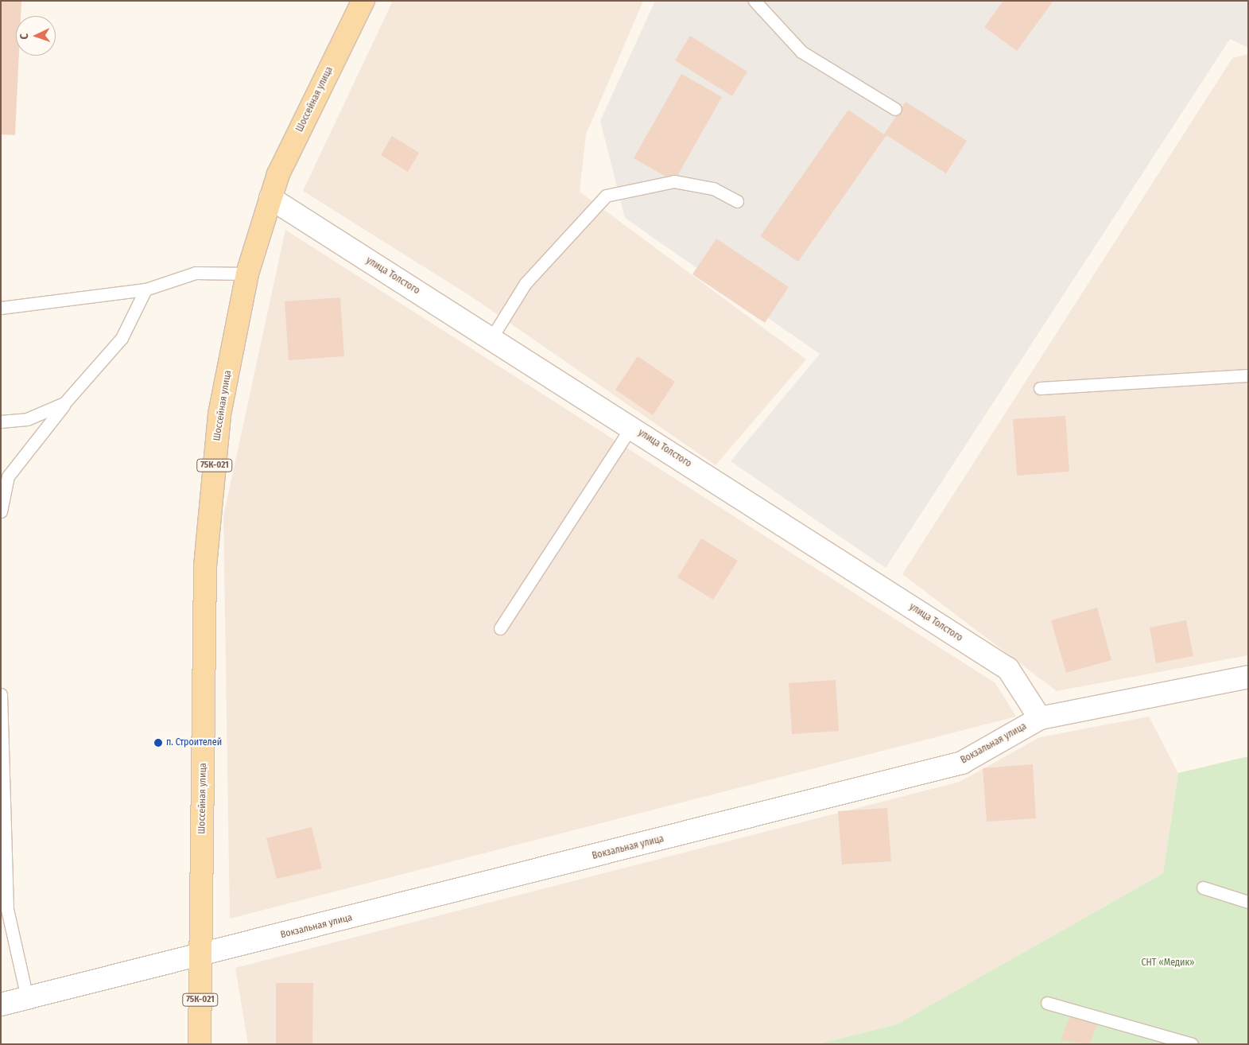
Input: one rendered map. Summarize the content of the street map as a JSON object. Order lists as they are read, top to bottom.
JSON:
{
  "streets": {
    "main road": ["Шоссейная улица", "75К-021"],
    "street": ["улица Толстого", "Вокзальная улица"]
  },
  "crossings": [
    ["Шоссейная улица", "улица Толстого"],
    ["Шоссейная улица", "75К-021"],
    ["Шоссейная улица", "Вокзальная улица"],
    ["улица Толстого", "Вокзальная улица"],
    ["75К-021", "Вокзальная улица"]
  ],
  "parks": ["СНТ «Медик»"],
  "places": ["п. Строителей"],
  "north": "left"
}
